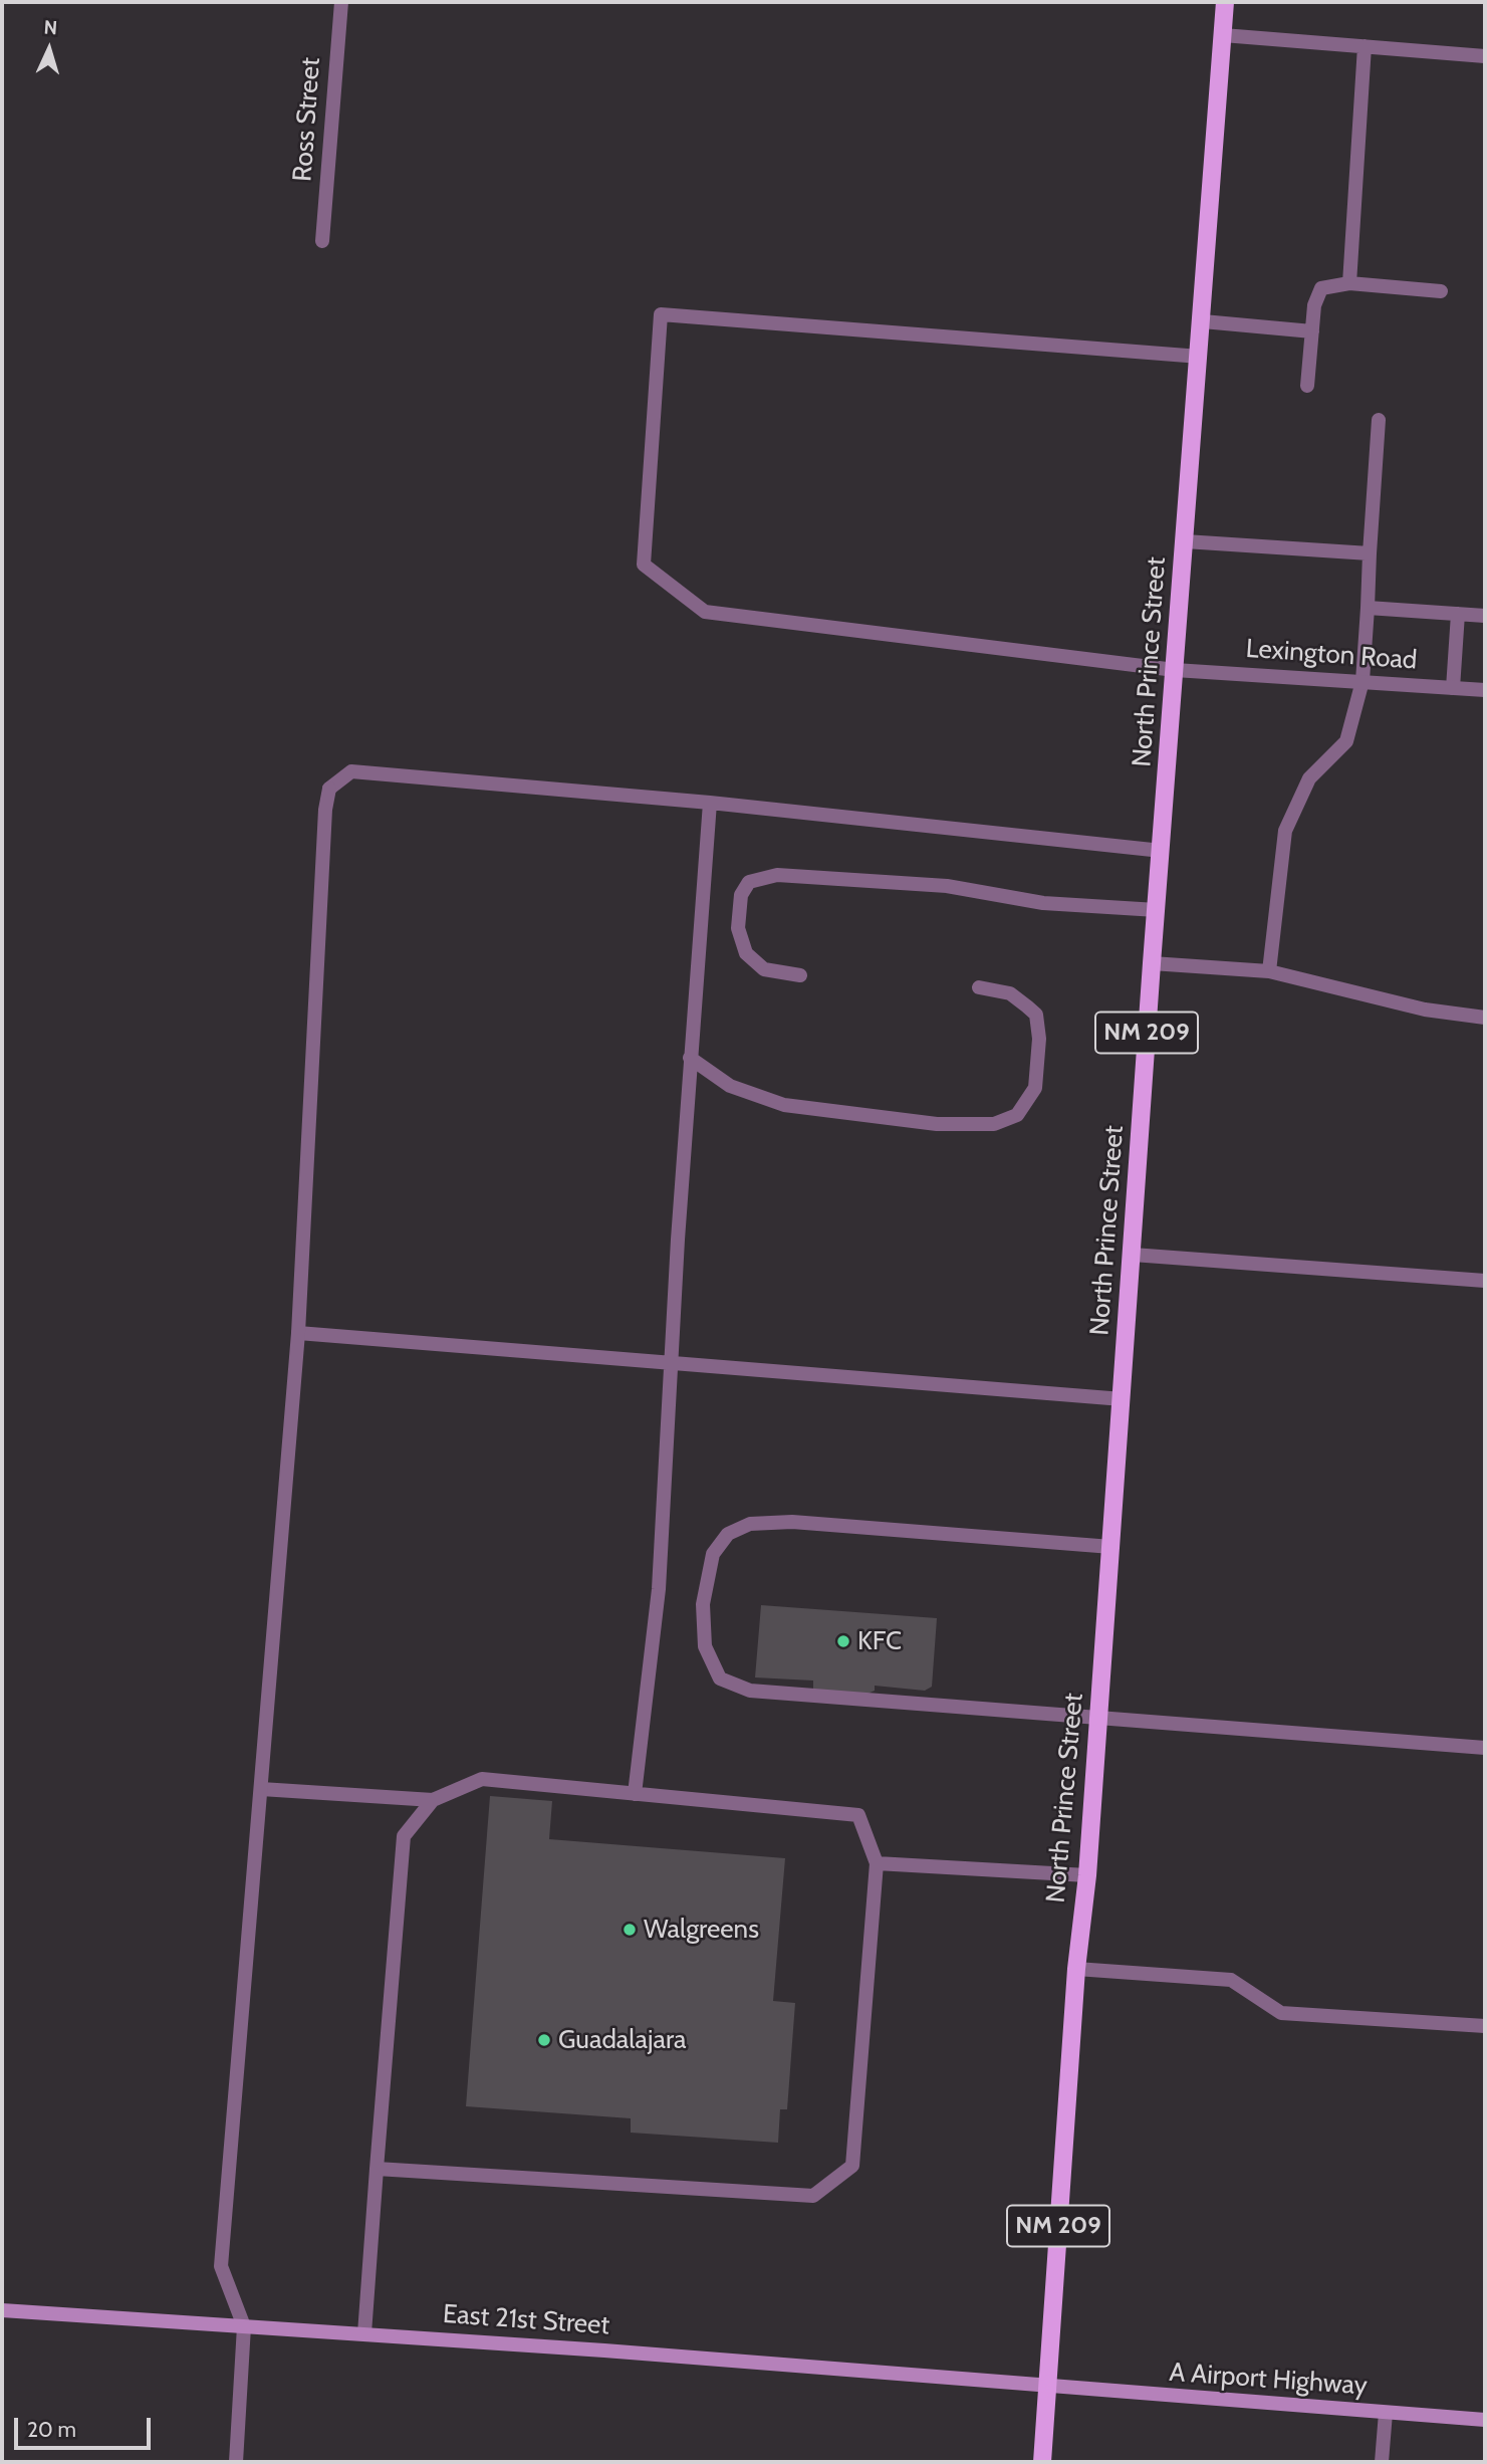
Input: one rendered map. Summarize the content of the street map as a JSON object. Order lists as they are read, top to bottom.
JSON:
{
  "streets": {
    "main road": [
      "North Prince Street",
      "NM 209",
      "East 21st Street",
      "A Airport Highway"
    ],
    "street": ["Ross Street", "Lexington Road"]
  },
  "crossings": [
    ["Lexington Road", "North Prince Street"],
    ["North Prince Street", "East 21st Street"],
    ["North Prince Street", "A Airport Highway"],
    ["East 21st Street", "A Airport Highway"]
  ],
  "places": ["KFC", "Walgreens", "Guadalajara"],
  "scale_bar": "20 m",
  "north": "top"
}
